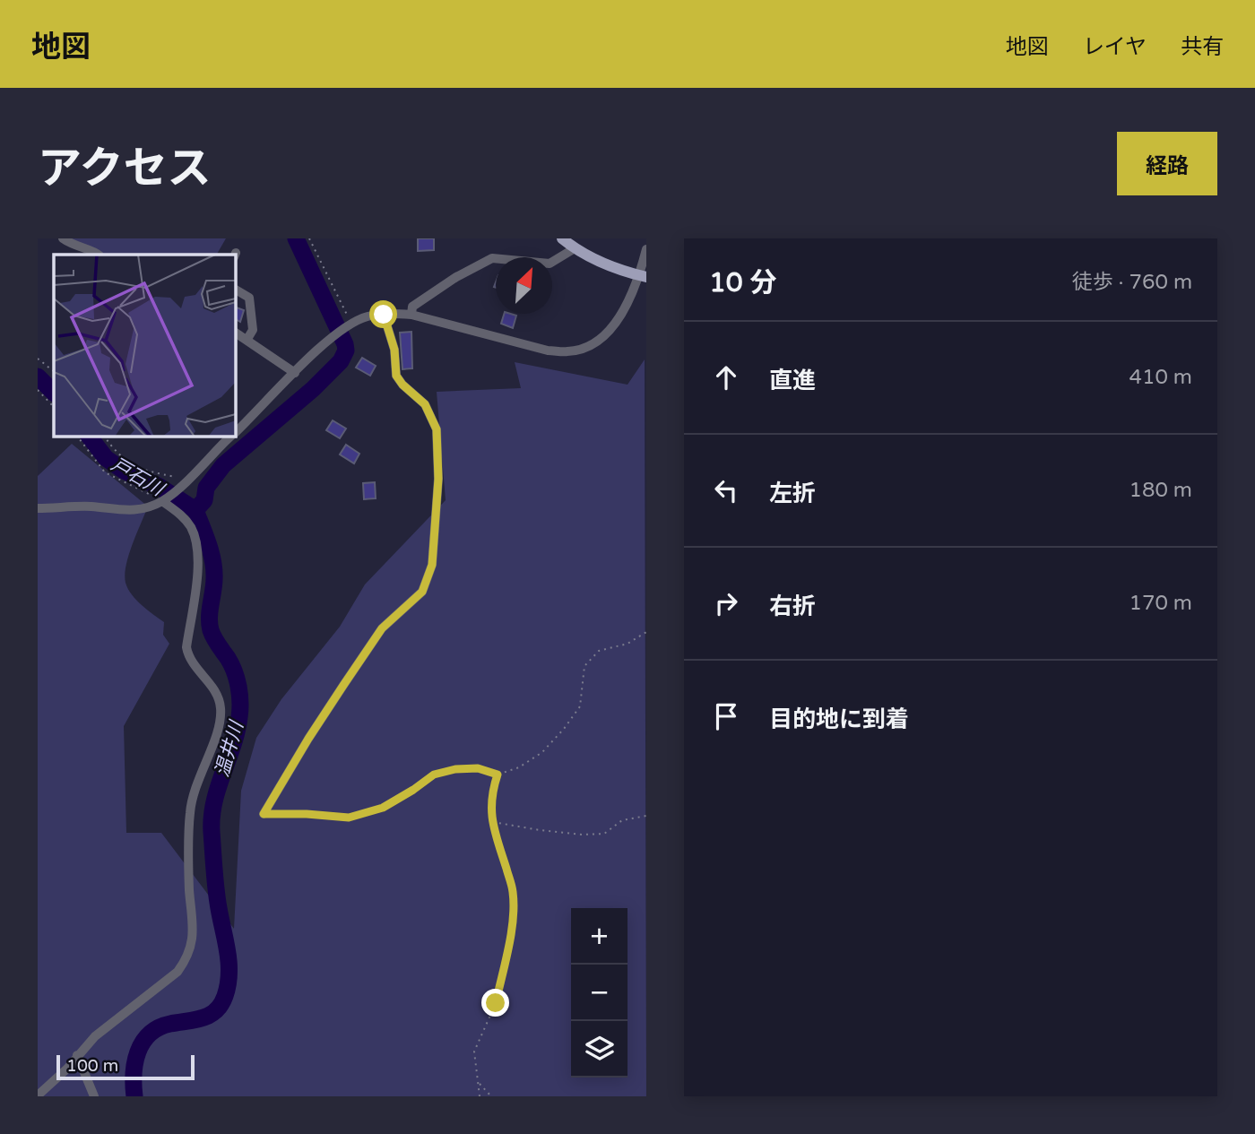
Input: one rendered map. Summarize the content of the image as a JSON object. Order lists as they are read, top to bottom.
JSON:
{
  "water": ["戸石川", "温井川"],
  "scale_bar": "100 m",
  "north": "top right",
  "page": {
    "header": "地図",
    "nav": ["地図", "レイヤ", "共有"],
    "title": "アクセス",
    "buttons": "経路",
    "heading": ["10 分", "徒歩 · 760 m"],
    "list": [
      ["直進", "410 m"],
      ["左折", "180 m"],
      ["右折", "170 m"],
      "目的地に到着"
    ],
    "map_buttons": ["+", "−"],
    "scale": "100 m"
  }
}
